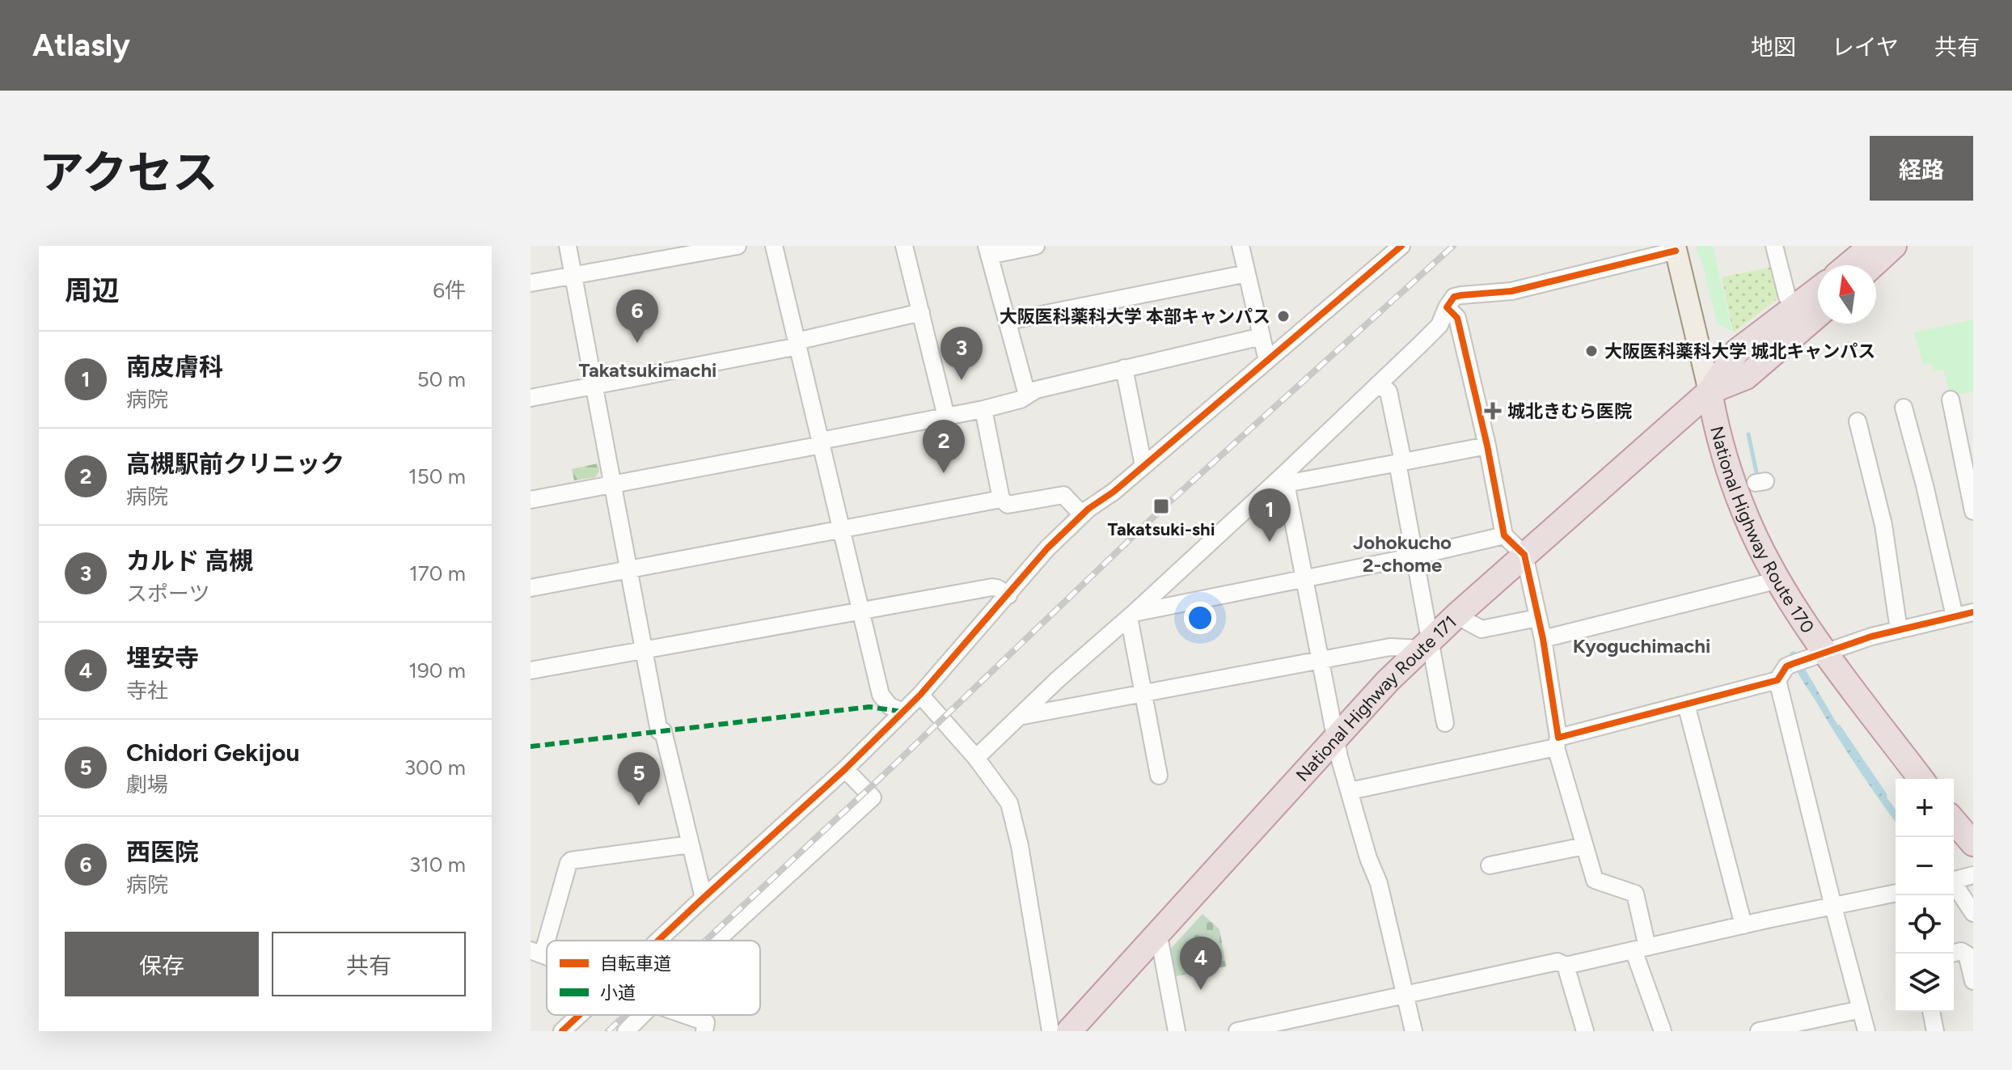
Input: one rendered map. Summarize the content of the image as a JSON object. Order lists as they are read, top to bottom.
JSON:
{
  "streets": {
    "highway": ["National Highway Route 170", "National Highway Route 171"]
  },
  "crossings": [
    ["National Highway Route 170", "National Highway Route 171"]
  ],
  "districts": ["Takatsukimachi", "Johokucho 2-chome", "Kyoguchimachi"],
  "places": {
    "other": ["大阪医科薬科大学 本部キャンパス", "大阪医科薬科大学 城北キャンパス"],
    "health": ["城北きむら医院"],
    "transit": ["Takatsuki-shi"]
  },
  "legend": ["自転車道", "小道"],
  "north": "top",
  "page": {
    "header": "Atlasly",
    "nav": ["地図", "レイヤ", "共有"],
    "title": "アクセス",
    "buttons": [
      "経路",
      ["保存", "共有"]
    ],
    "heading": ["周辺", "6件"],
    "pins": [
      "6",
      "3",
      "2",
      "1",
      "5",
      "4"
    ],
    "list": [
      {
        "mark": "1",
        "name": "南皮膚科",
        "note": "病院",
        "value": "50 m"
      },
      {
        "mark": "2",
        "name": "高槻駅前クリニック",
        "note": "病院",
        "value": "150 m"
      },
      {
        "mark": "3",
        "name": "カルド 高槻",
        "note": "スポーツ",
        "value": "170 m"
      },
      {
        "mark": "4",
        "name": "埋安寺",
        "note": "寺社",
        "value": "190 m"
      },
      {
        "mark": "5",
        "name": "Chidori Gekijou",
        "note": "劇場",
        "value": "300 m"
      },
      {
        "mark": "6",
        "name": "西医院",
        "note": "病院",
        "value": "310 m"
      }
    ],
    "map_buttons": ["+", "−"]
  }
}
